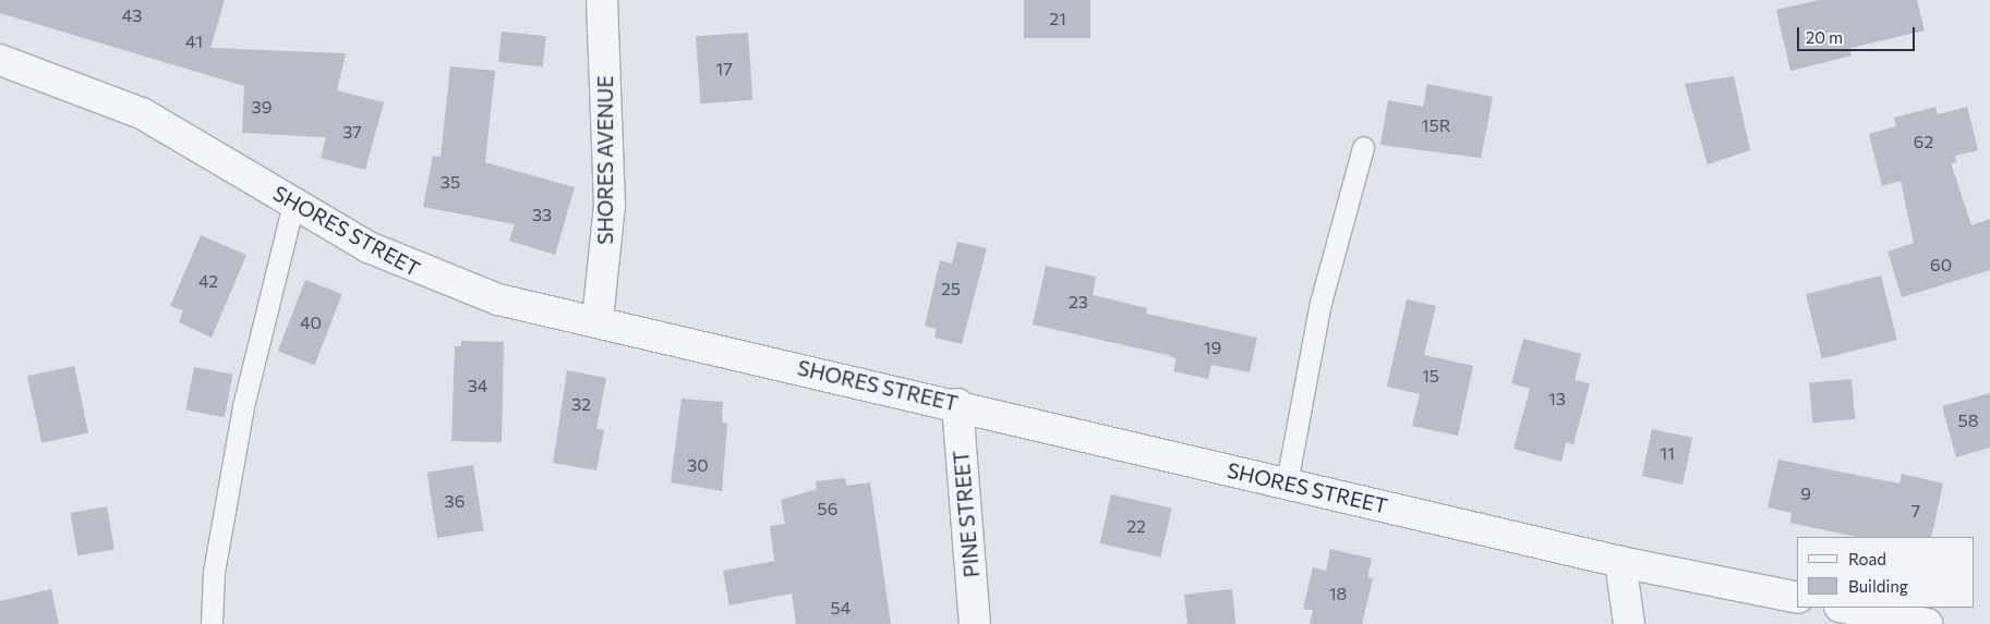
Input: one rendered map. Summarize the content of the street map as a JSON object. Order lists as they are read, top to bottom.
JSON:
{
  "streets": {
    "street": ["SHORES AVENUE", "SHORES STREET", "PINE STREET"]
  },
  "crossings": [
    ["SHORES AVENUE", "SHORES STREET"],
    ["SHORES STREET", "PINE STREET"]
  ],
  "house_numbers": [
    "43",
    "21",
    "41",
    "17",
    "39",
    "15R",
    "37",
    "62",
    "35",
    "33",
    "60",
    "42",
    "25",
    "23",
    "40",
    "19",
    "15",
    "34",
    "13",
    "32",
    "58",
    "11",
    "30",
    "9",
    "36",
    "56",
    "7",
    "22",
    "18",
    "54"
  ],
  "legend": ["Road", "Building"],
  "scale_bar": "20 m"
}
